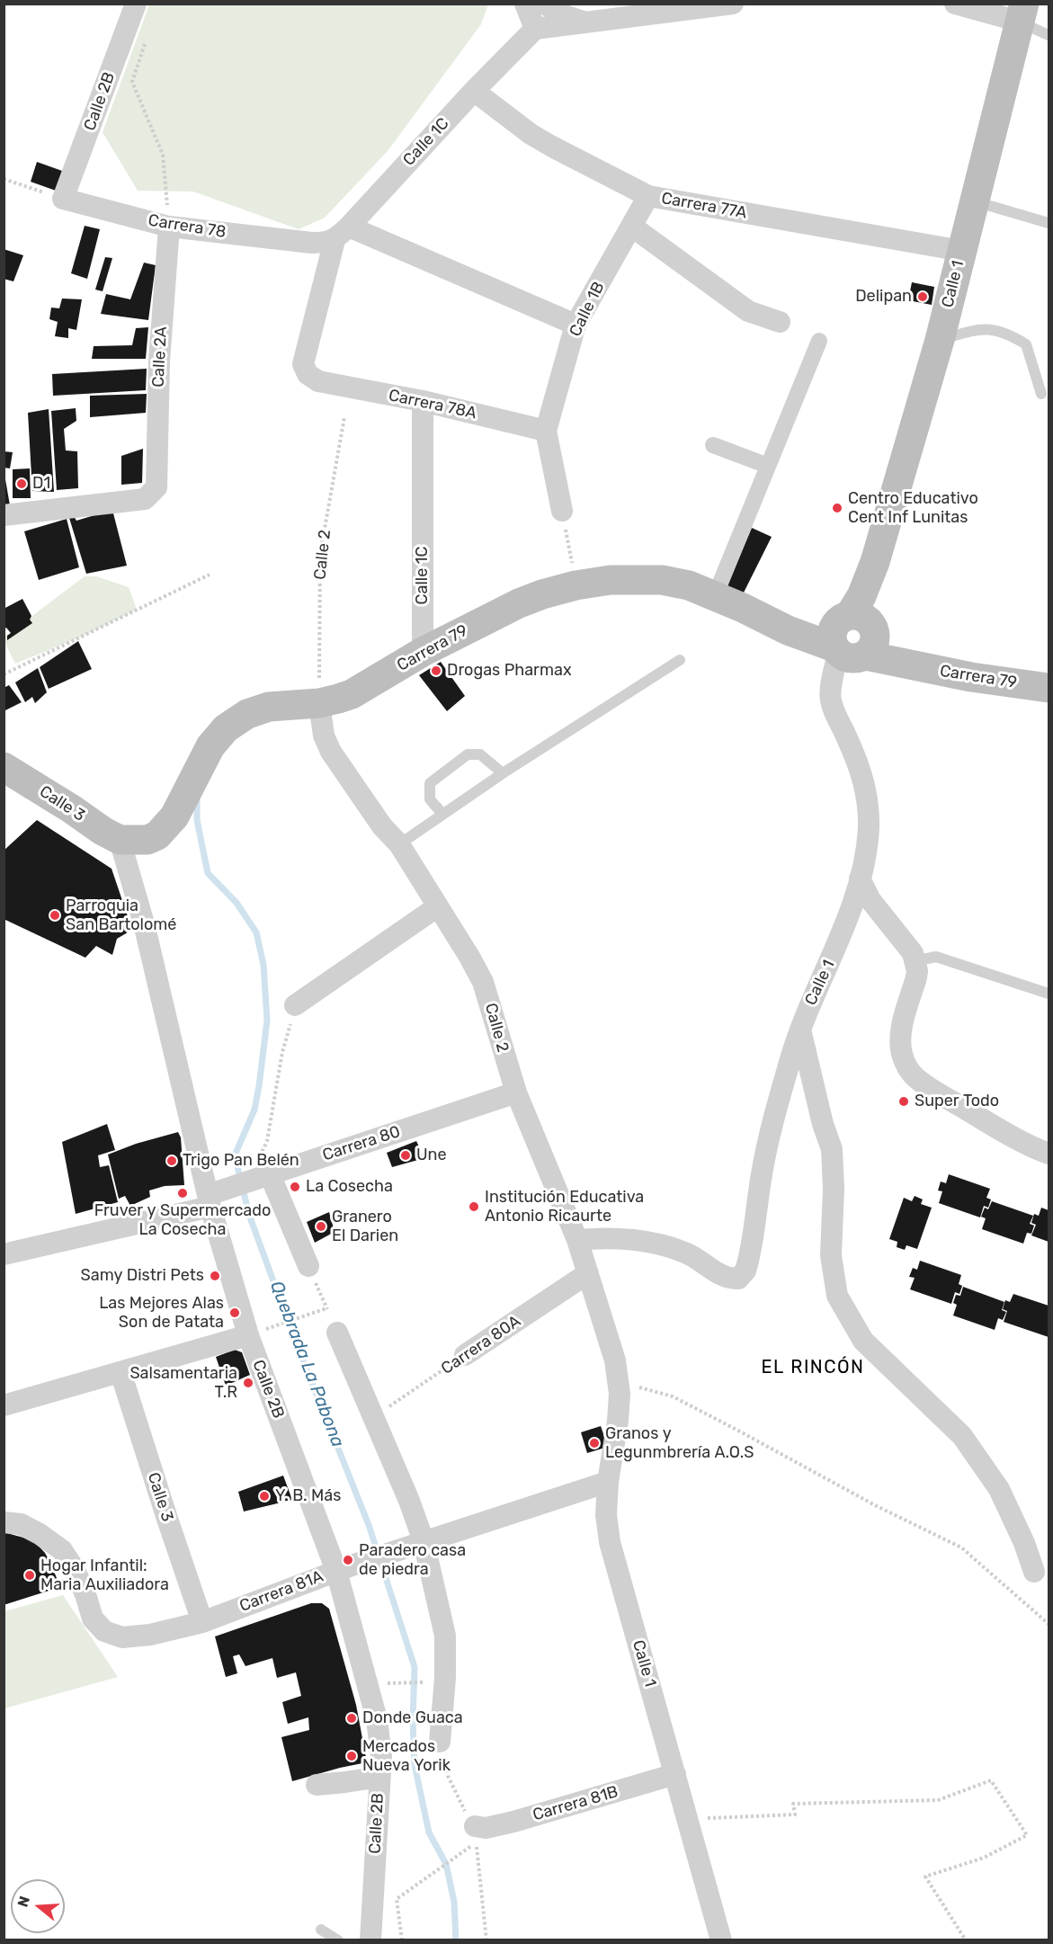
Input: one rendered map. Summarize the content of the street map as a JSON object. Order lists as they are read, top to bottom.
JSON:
{
  "streets": {
    "main road": ["Calle 1", "Carrera 79", "Calle 3"],
    "street": [
      "Calle 2B",
      "Calle 1C",
      "Carrera 77A",
      "Carrera 78",
      "Calle 1B",
      "Calle 2A",
      "Carrera 78A",
      "Calle 2",
      "Carrera 80",
      "Carrera 80A",
      "Carrera 81A",
      "Carrera 81B"
    ]
  },
  "crossings": [
    ["Calle 2B", "Carrera 78"],
    ["Calle 2B", "Carrera 79"],
    ["Calle 2B", "Calle 3"],
    ["Calle 2B", "Carrera 80"],
    ["Calle 2B", "Carrera 81A"],
    ["Calle 1C", "Carrera 77A"],
    ["Calle 1C", "Carrera 78"],
    ["Calle 1C", "Carrera 78A"],
    ["Calle 1C", "Carrera 79"],
    ["Carrera 77A", "Calle 1"],
    ["Carrera 77A", "Calle 1B"],
    ["Carrera 78", "Calle 2A"],
    ["Carrera 78", "Carrera 78A"],
    ["Calle 1", "Calle 2"],
    ["Calle 1", "Carrera 79"],
    ["Calle 1", "Carrera 81A"],
    ["Calle 1", "Carrera 81B"],
    ["Calle 1B", "Carrera 78A"],
    ["Calle 2", "Carrera 79"],
    ["Calle 2", "Carrera 80"],
    ["Calle 2", "Carrera 80A"],
    ["Carrera 79", "Calle 3"],
    ["Calle 3", "Carrera 81A"]
  ],
  "districts": ["EL RINCÓN"],
  "water": ["Quebrada La Pabona"],
  "places": [
    "Delipan",
    "D1",
    "Centro Educativo Cent Inf Lunitas",
    "Drogas Pharmax",
    "Parroquia San Bartolomé",
    "Super Todo",
    "Une",
    "Trigo Pan Belén",
    "La Cosecha",
    "Fruver y Supermercado La Cosecha",
    "Institución Educativa Antonio Ricaurte",
    "Granero El Darien",
    "Samy Distri Pets",
    "Las Mejores Alas Son de Patata",
    "Salsamentaria T.R",
    "Granos y Legunmbrería A.O.S",
    "Y. B. Más",
    "Paradero casa de piedra",
    "Hogar Infantil: Maria Auxiliadora",
    "Donde Guaca",
    "Mercados Nueva Yorik"
  ],
  "north": "left"
}
